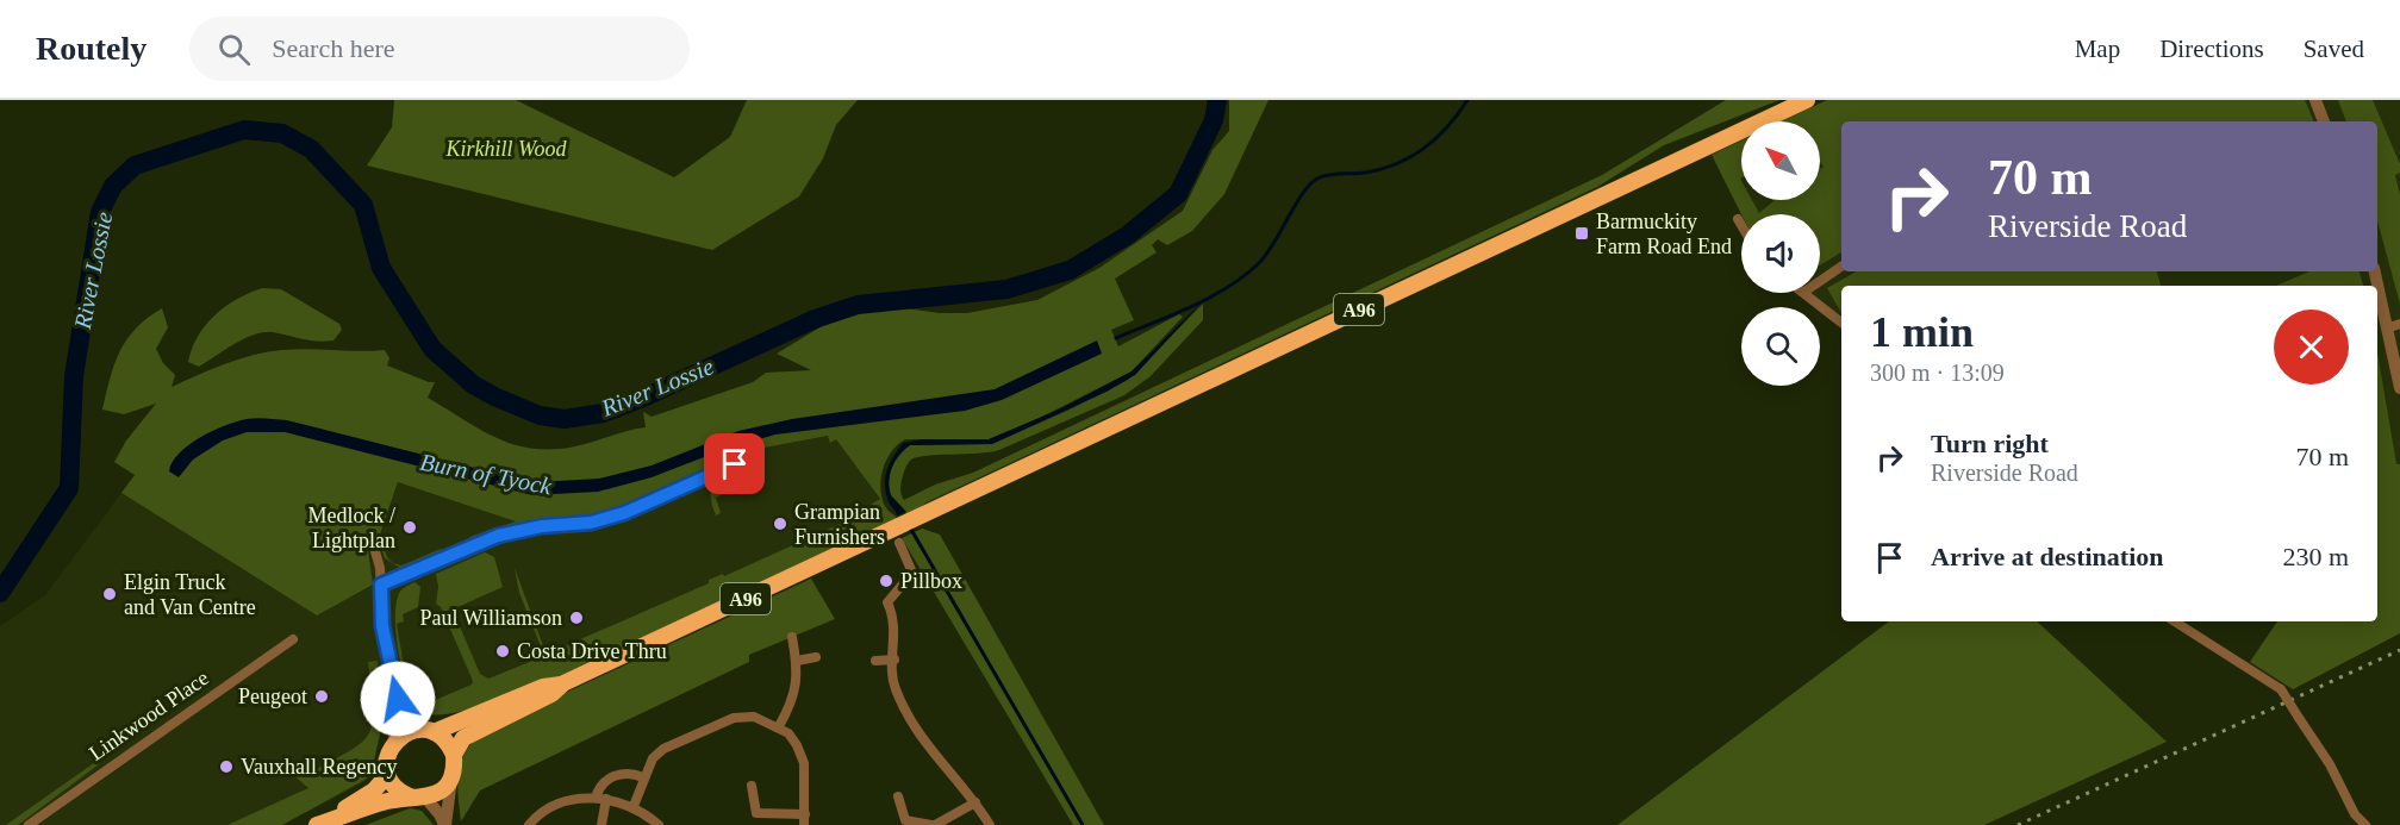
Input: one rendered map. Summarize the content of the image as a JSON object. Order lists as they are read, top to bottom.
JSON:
{
  "streets": {
    "highway": ["A96"],
    "street": ["Linkwood Place"]
  },
  "water": ["River Lossie", "Burn of Tyock"],
  "parks": ["Kirkhill Wood"],
  "places": {
    "transit": ["Barmuckity Farm Road End"],
    "other": [
      "Grampian Furnishers",
      "Medlock / Lightplan",
      "Pillbox",
      "Elgin Truck and Van Centre",
      "Paul Williamson",
      "Costa Drive Thru",
      "Peugeot",
      "Vauxhall Regency"
    ]
  },
  "north": "top left",
  "page": {
    "header": "Routely",
    "search": "Search here",
    "nav": ["Map", "Directions", "Saved"],
    "turn": ["70 m", "Riverside Road"],
    "heading": ["1 min", "300 m · 13:09"],
    "list": [
      {
        "name": "Turn right",
        "note": "Riverside Road",
        "value": "70 m"
      },
      {
        "name": "Arrive at destination",
        "value": "230 m"
      }
    ]
  }
}
